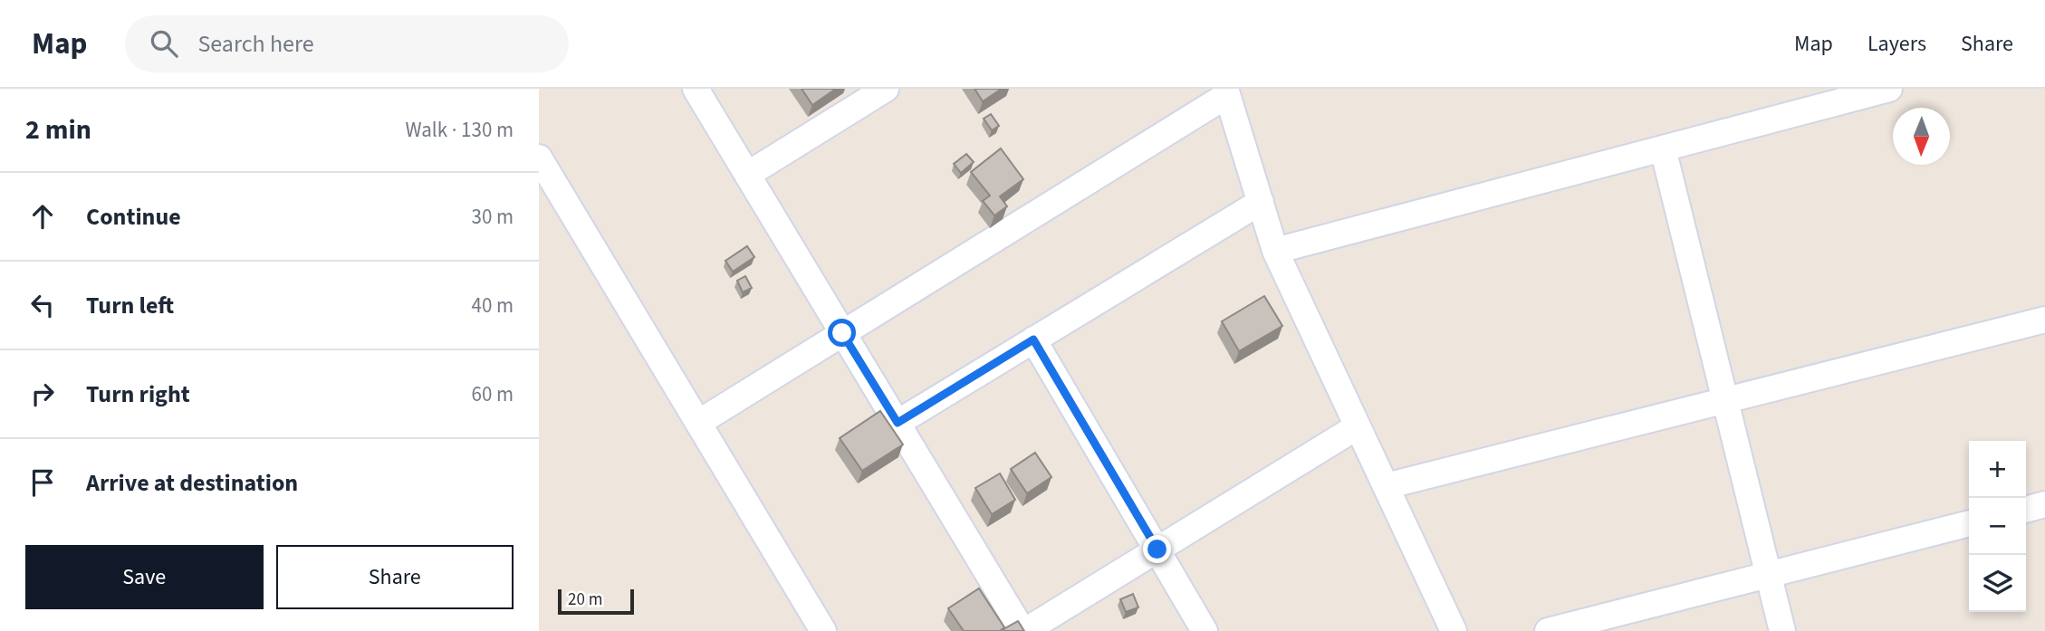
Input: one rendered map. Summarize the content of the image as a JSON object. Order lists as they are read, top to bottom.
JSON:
{
  "scale_bar": "20 m",
  "north": "bottom",
  "page": {
    "header": "Map",
    "search": "Search here",
    "nav": ["Map", "Layers", "Share"],
    "heading": ["2 min", "Walk · 130 m"],
    "list": [
      ["Continue", "30 m"],
      ["Turn left", "40 m"],
      ["Turn right", "60 m"],
      "Arrive at destination"
    ],
    "map_buttons": ["+", "−"],
    "buttons": ["Save", "Share"],
    "scale": "20 m"
  }
}
